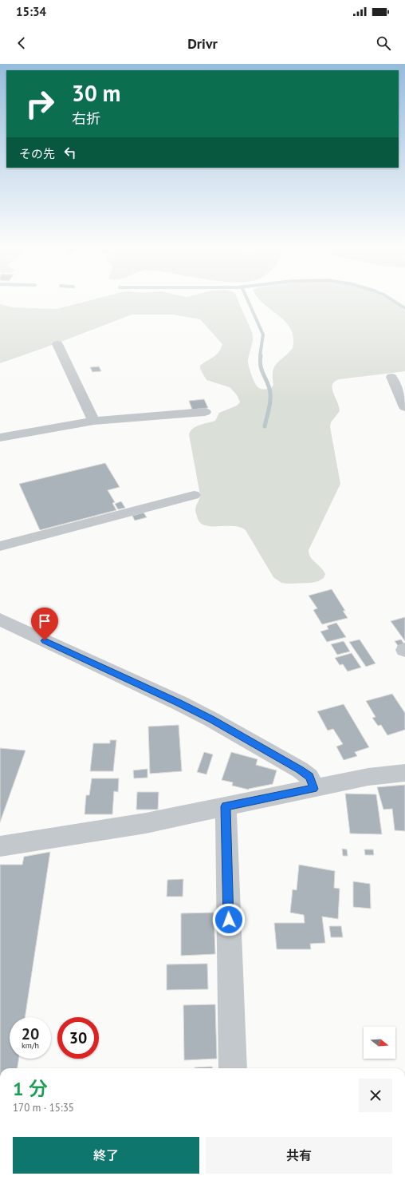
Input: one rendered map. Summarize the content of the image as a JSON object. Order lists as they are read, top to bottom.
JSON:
{
  "north": "right",
  "page": {
    "status": "15:34",
    "header": "Drivr",
    "turn": ["30 m", "右折"],
    "then": "その先",
    "speed": "20 km/h",
    "limit": "30",
    "heading": ["1 分", "170 m · 15:35"],
    "buttons": ["終了", "共有"]
  }
}
